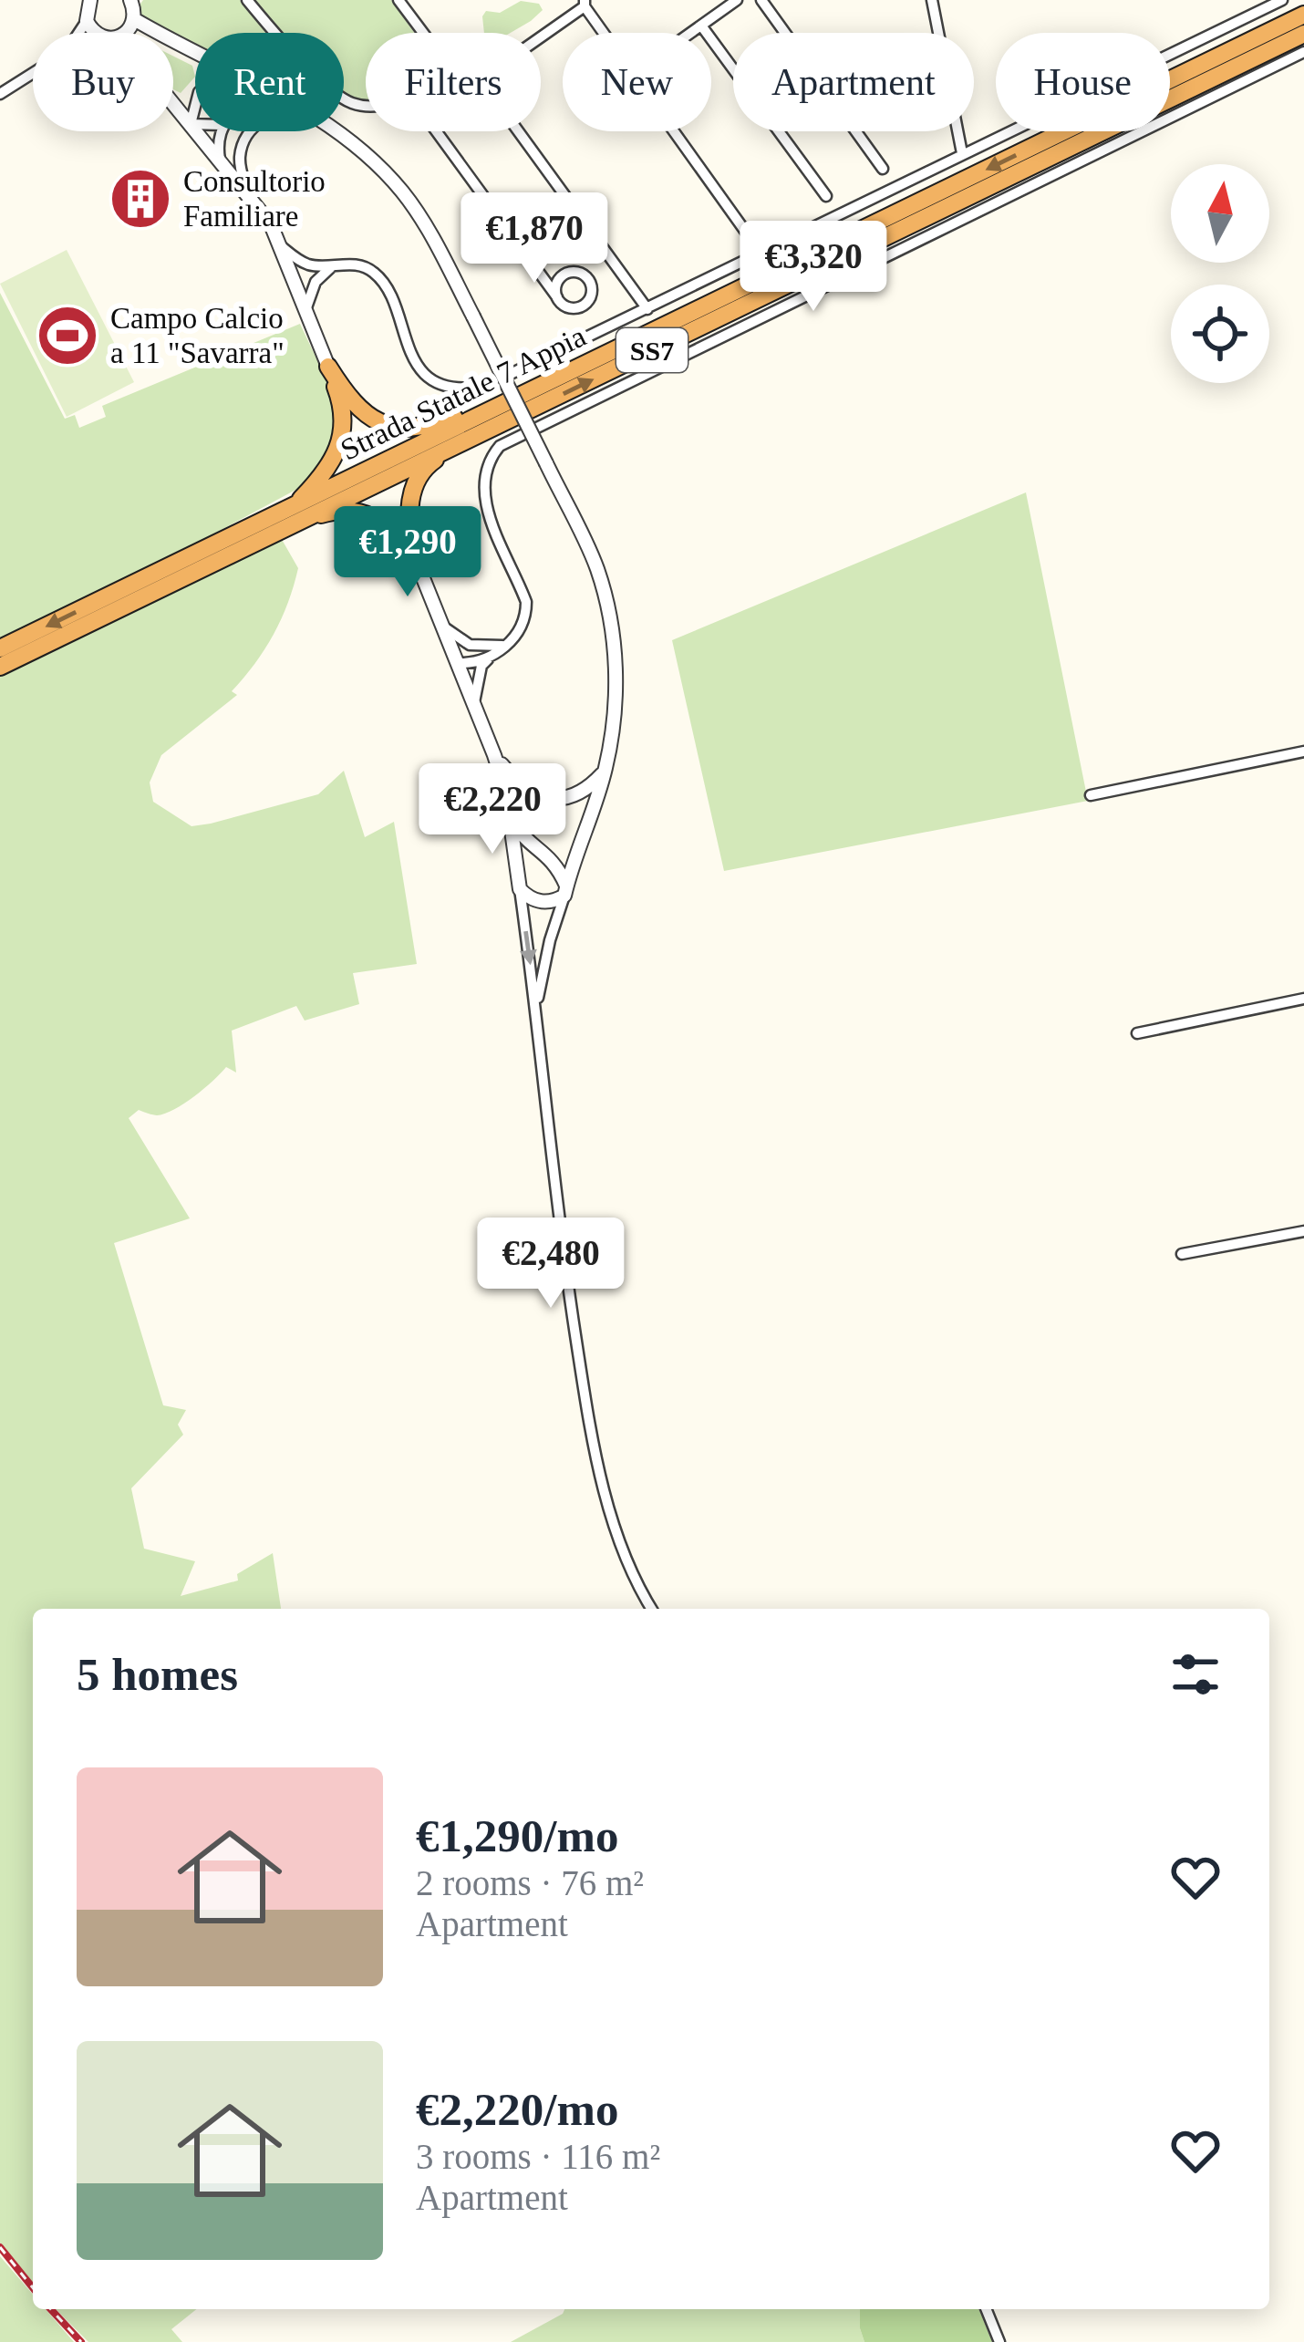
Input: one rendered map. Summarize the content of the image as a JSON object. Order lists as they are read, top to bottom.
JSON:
{
  "streets": {
    "highway": ["SS7", "Strada Statale 7 Appia"]
  },
  "places": {
    "building": ["Consultorio Familiare"],
    "sports": ["Campo Calcio a 11 \"Savarra\""]
  },
  "north": "top",
  "page": {
    "chip": [
      "Buy",
      "Rent",
      "Filters",
      "New",
      "Apartment",
      "House"
    ],
    "price": [
      "€1,870",
      "€3,320",
      "€1,290",
      "€2,220",
      "€2,480"
    ],
    "heading": "5 homes",
    "list": [
      {
        "name": "€1,290/mo",
        "note": "2 rooms · 76 m² · Apartment"
      },
      {
        "name": "€2,220/mo",
        "note": "3 rooms · 116 m² · Apartment"
      }
    ]
  }
}
